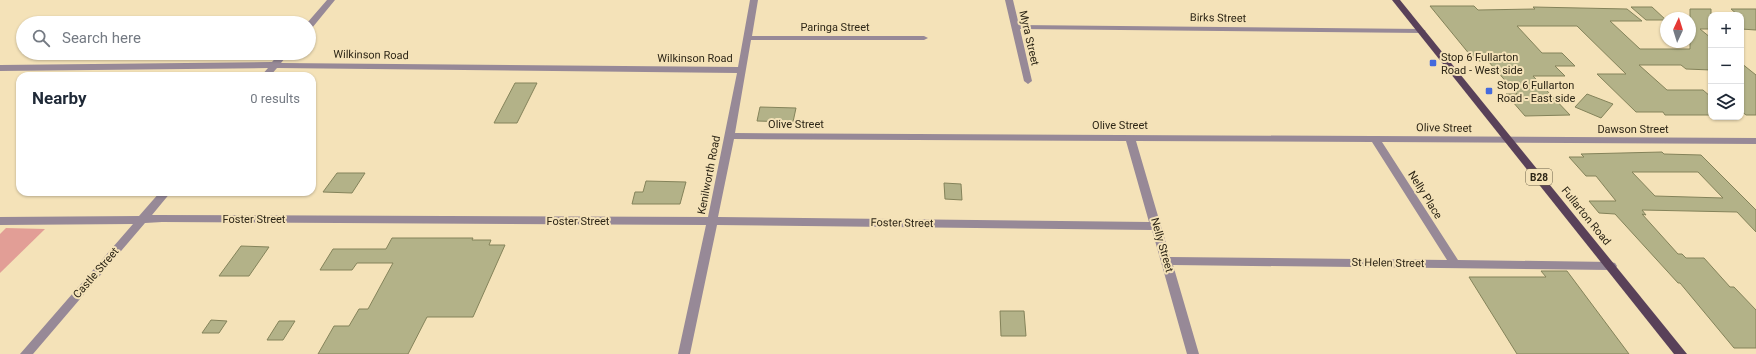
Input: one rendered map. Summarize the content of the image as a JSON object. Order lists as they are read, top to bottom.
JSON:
{
  "streets": {
    "main road": ["B28", "Fullarton Road"],
    "street": [
      "Birks Street",
      "Paringa Street",
      "Myra Street",
      "Wilkinson Road",
      "Olive Street",
      "Dawson Street",
      "Kenilworth Road",
      "Nelly Place",
      "Foster Street",
      "Nelly Street",
      "St Helen Street",
      "Castle Street"
    ]
  },
  "crossings": [
    ["Birks Street", "Myra Street"],
    ["Birks Street", "Fullarton Road"],
    ["Paringa Street", "Kenilworth Road"],
    ["Wilkinson Road", "Kenilworth Road"],
    ["Olive Street", "Dawson Street"],
    ["Olive Street", "Kenilworth Road"],
    ["Olive Street", "Nelly Place"],
    ["Olive Street", "Fullarton Road"],
    ["Olive Street", "Nelly Street"],
    ["Dawson Street", "Fullarton Road"],
    ["Kenilworth Road", "Foster Street"],
    ["Nelly Place", "St Helen Street"],
    ["Fullarton Road", "St Helen Street"],
    ["Foster Street", "Nelly Street"],
    ["Foster Street", "Castle Street"],
    ["Nelly Street", "St Helen Street"]
  ],
  "places": {
    "transit": ["Stop 6 Fullarton Road - West side", "Stop 6 Fullarton Road - East side"]
  },
  "north": "top",
  "page": {
    "map_buttons": ["+", "−"],
    "search": "Search here",
    "heading": ["Nearby", "0 results"]
  }
}
